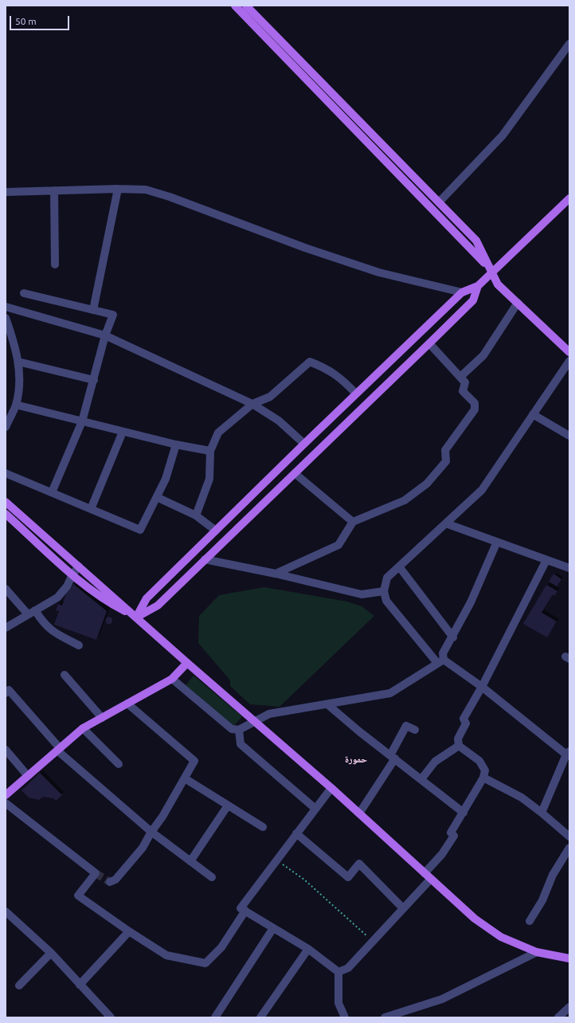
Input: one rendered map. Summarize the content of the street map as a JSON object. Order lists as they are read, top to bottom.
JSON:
{
  "districts": ["حمورة"],
  "scale_bar": "50 m"
}
